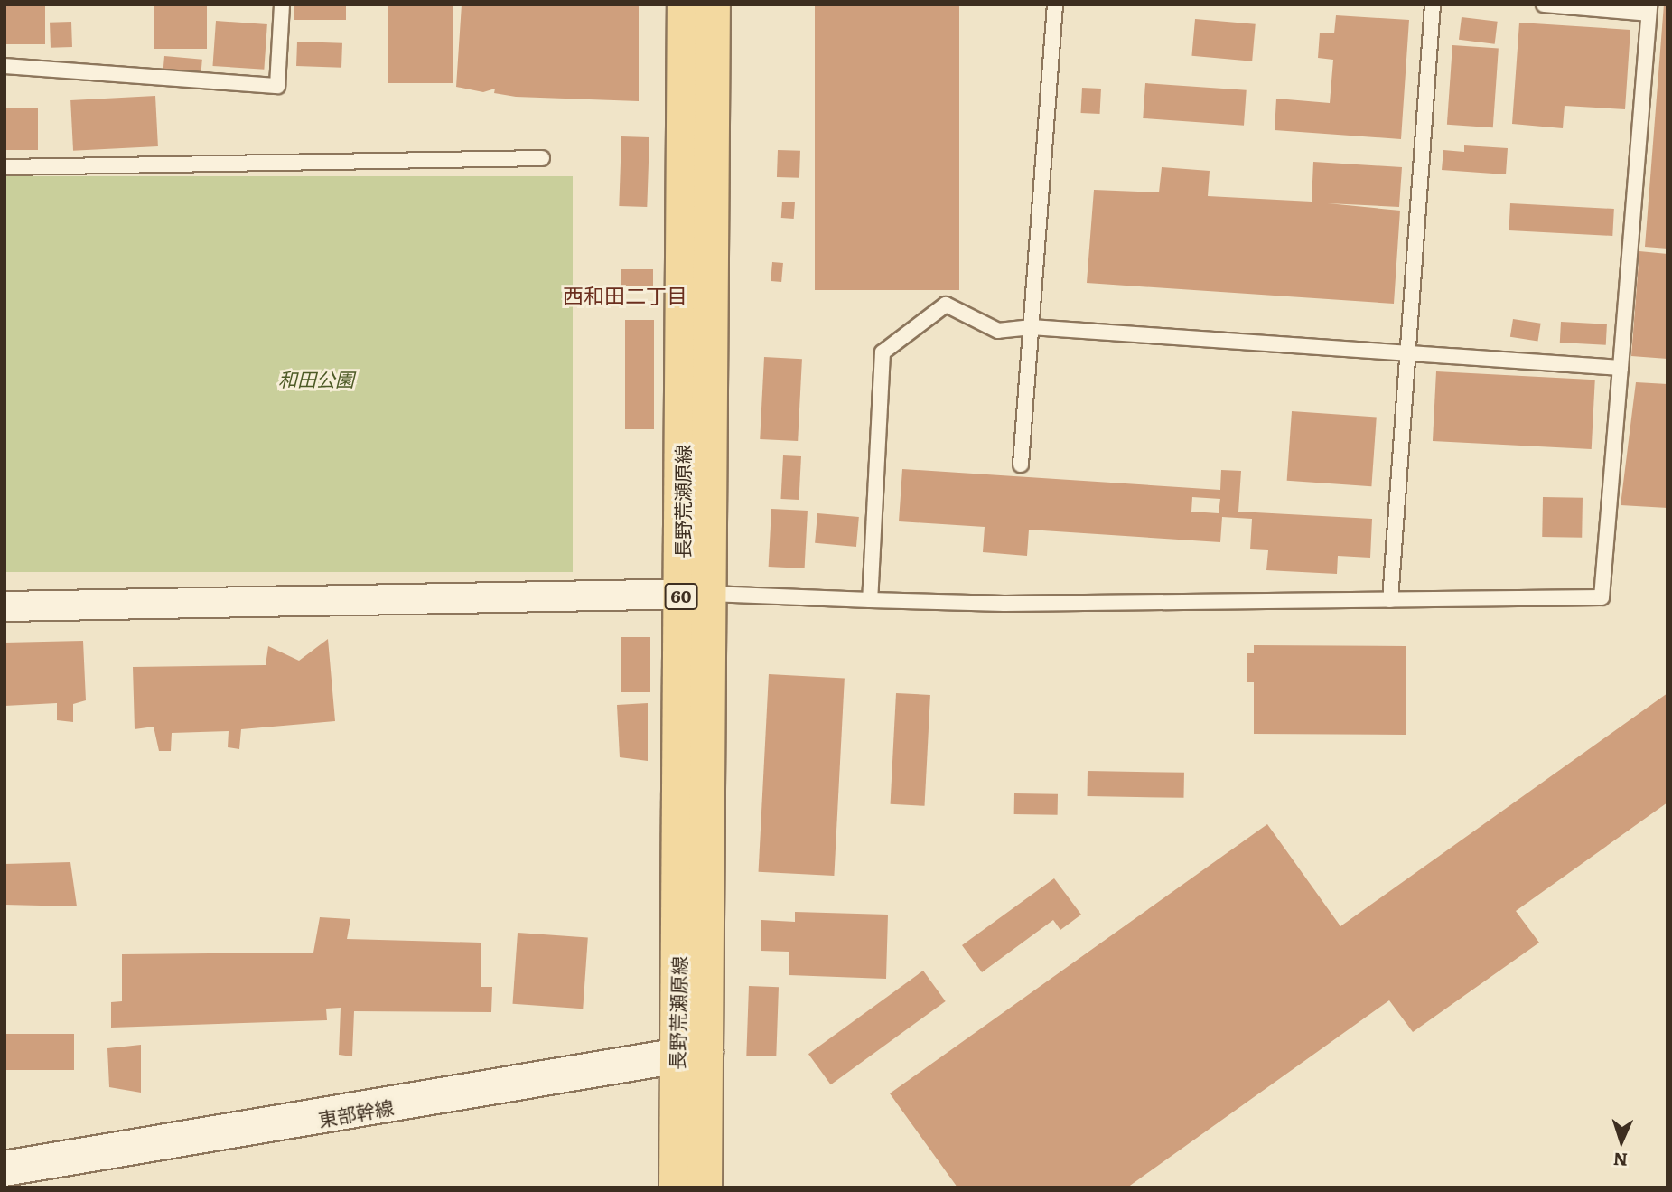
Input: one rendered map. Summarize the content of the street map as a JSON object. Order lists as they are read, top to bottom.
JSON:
{
  "streets": {
    "main road": ["長野荒瀬原線", "60"],
    "street": ["東部幹線"]
  },
  "crossings": [
    ["長野荒瀬原線", "東部幹線"]
  ],
  "districts": ["西和田二丁目"],
  "parks": ["和田公園"],
  "north": "bottom"
}
